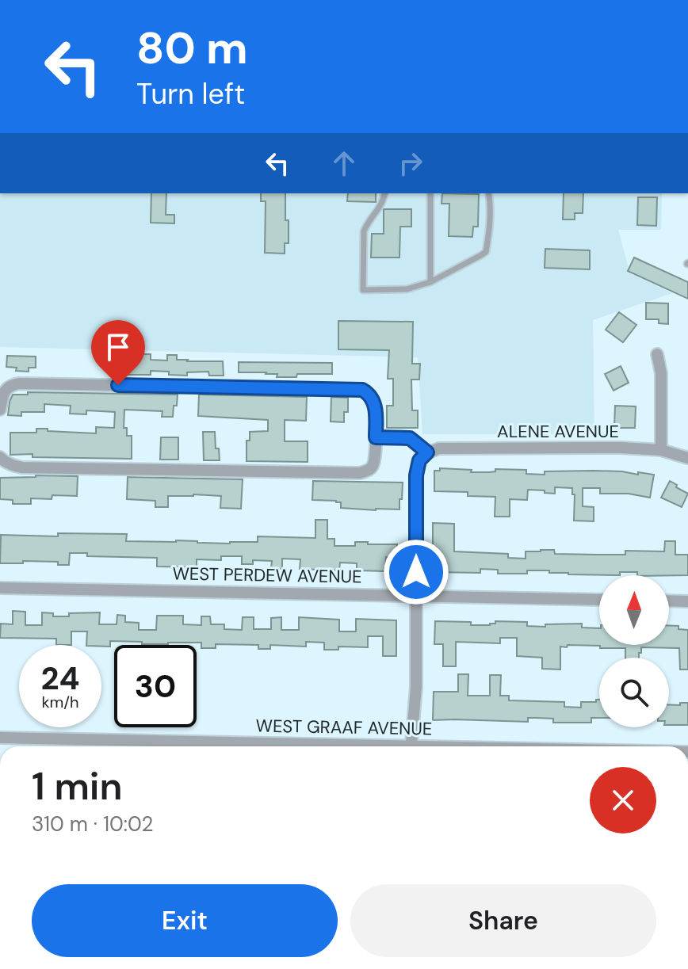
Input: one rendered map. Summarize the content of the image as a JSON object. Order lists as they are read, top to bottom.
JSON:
{
  "streets": {
    "street": ["ALENE AVENUE", "WEST PERDEW AVENUE", "WEST GRAAF AVENUE"]
  },
  "north": "top",
  "page": {
    "turn": ["80 m", "Turn left"],
    "speed": "24 km/h",
    "limit": "30",
    "heading": ["1 min", "310 m · 10:02"],
    "buttons": ["Exit", "Share"]
  }
}
